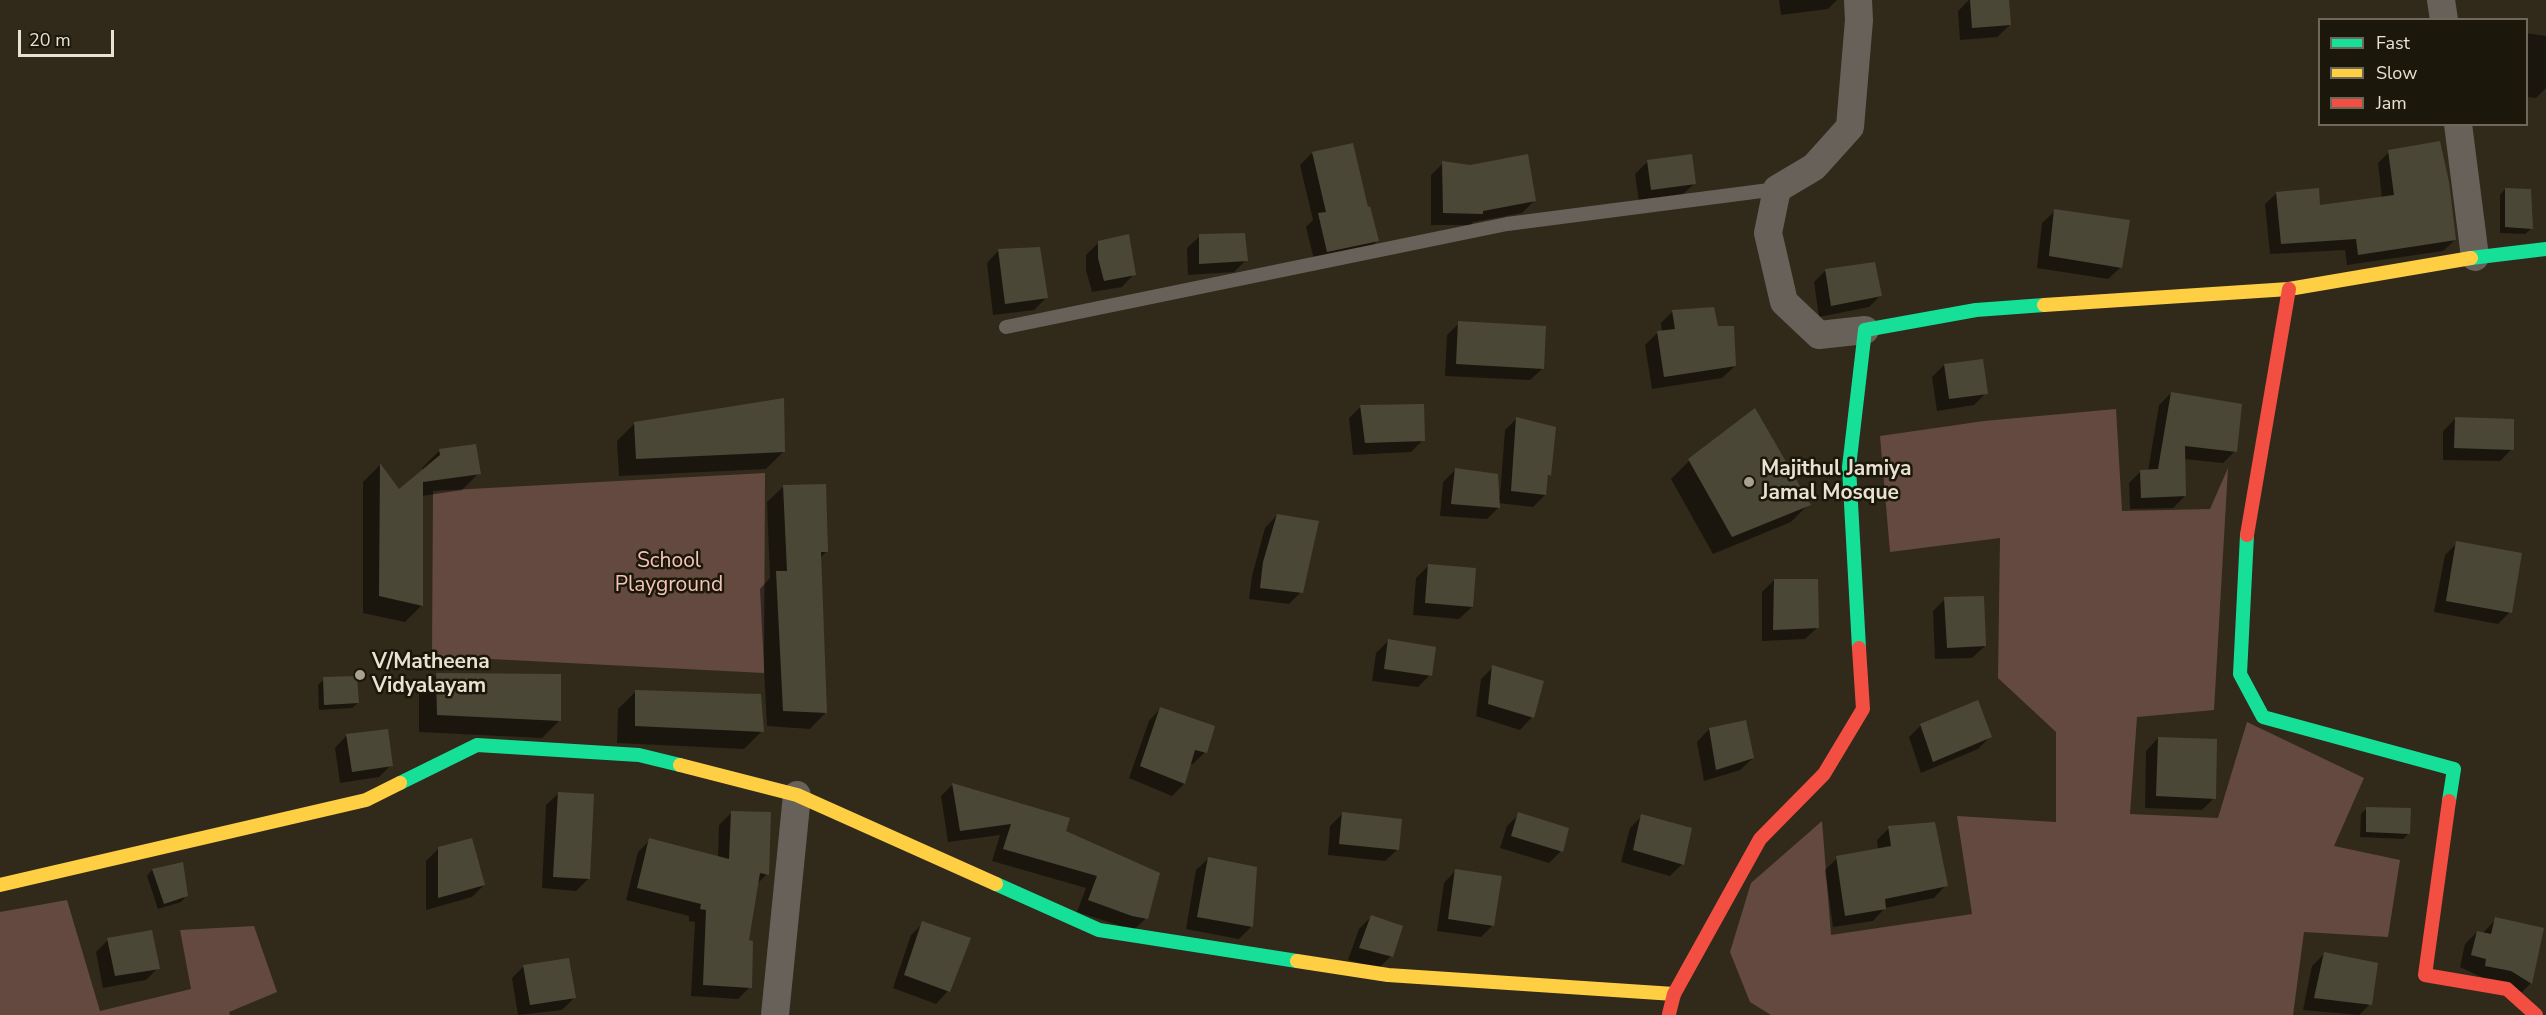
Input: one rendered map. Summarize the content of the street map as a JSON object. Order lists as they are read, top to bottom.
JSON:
{
  "parks": ["School Playground"],
  "places": ["Majithul Jamiya Jamal Mosque", "V/Matheena Vidyalayam"],
  "legend": ["Fast", "Slow", "Jam"],
  "scale_bar": "20 m"
}
